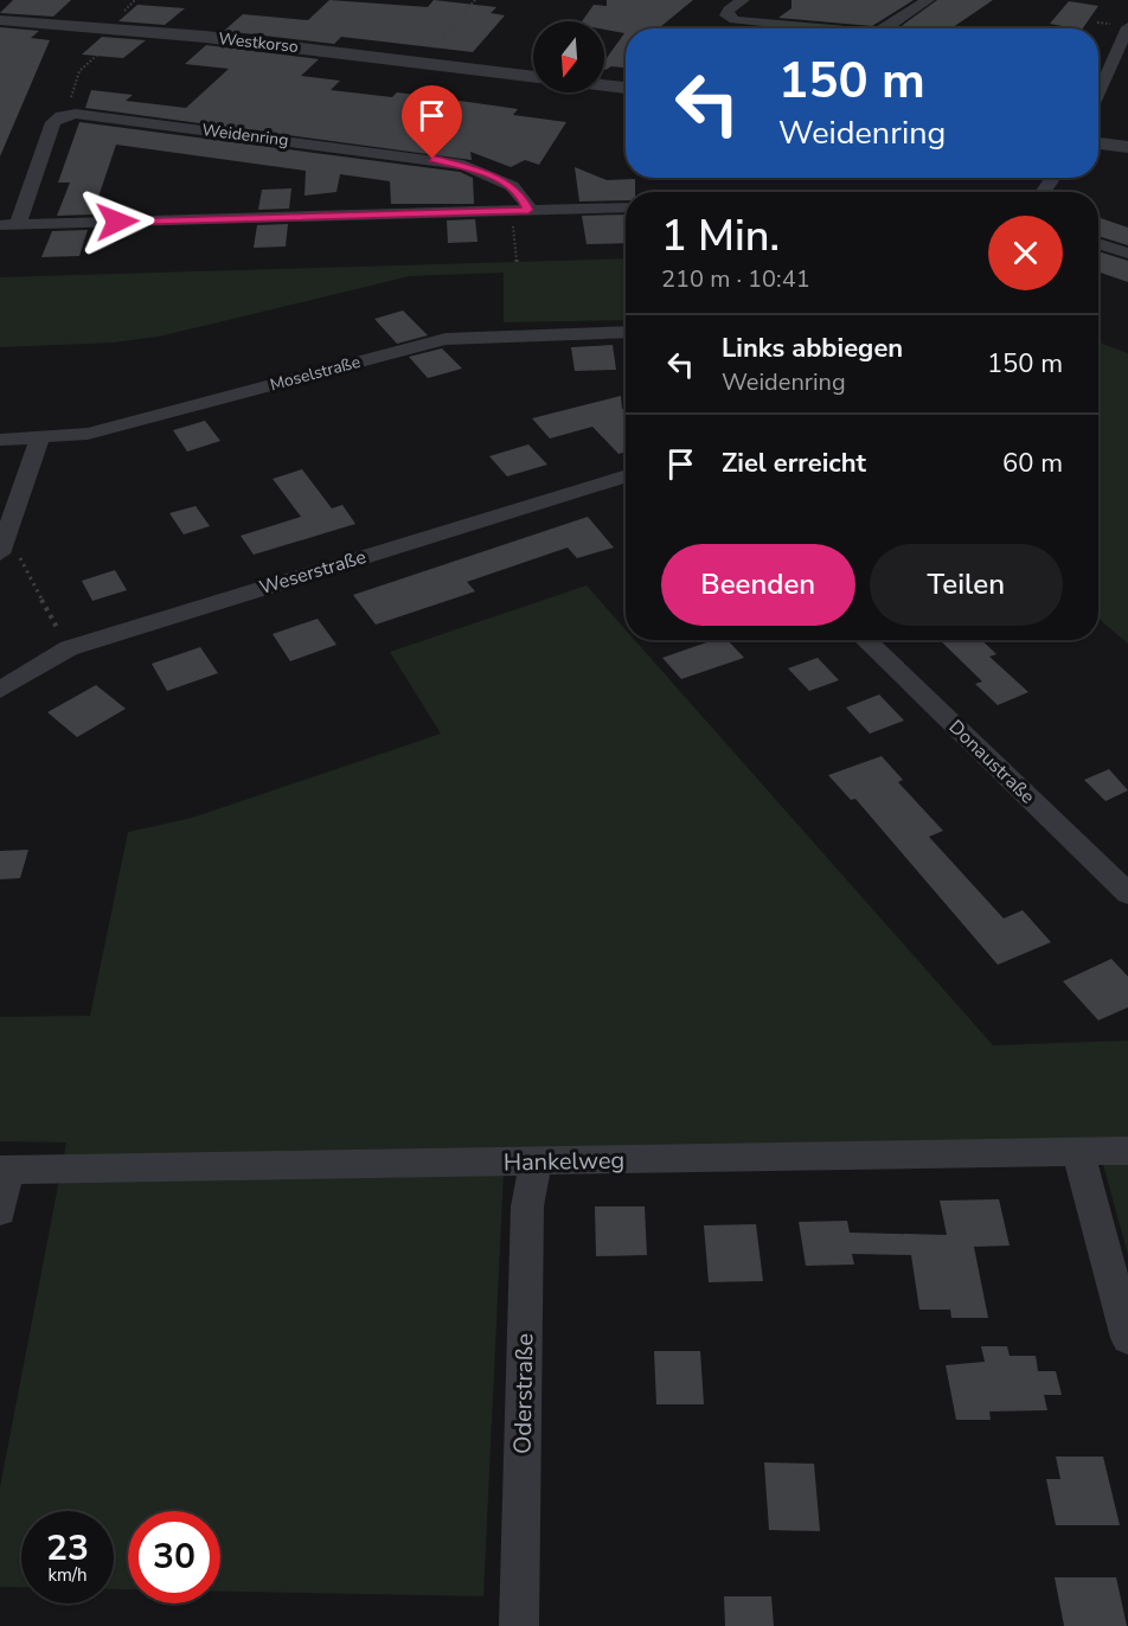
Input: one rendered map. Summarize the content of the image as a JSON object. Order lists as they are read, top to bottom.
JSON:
{
  "streets": {
    "street": [
      "Westkorso",
      "Weidenring",
      "Moselstraße",
      "Weserstraße",
      "Donaustraße",
      "Hankelweg",
      "Oderstraße"
    ]
  },
  "crossings": [
    ["Hankelweg", "Oderstraße"]
  ],
  "north": "bottom",
  "page": {
    "turn": ["150 m", "Weidenring"],
    "heading": ["1 Min.", "210 m · 10:41"],
    "list": [
      {
        "name": "Links abbiegen",
        "note": "Weidenring",
        "value": "150 m"
      },
      {
        "name": "Ziel erreicht",
        "value": "60 m"
      }
    ],
    "buttons": ["Beenden", "Teilen"],
    "speed": "23 km/h",
    "limit": "30"
  }
}
